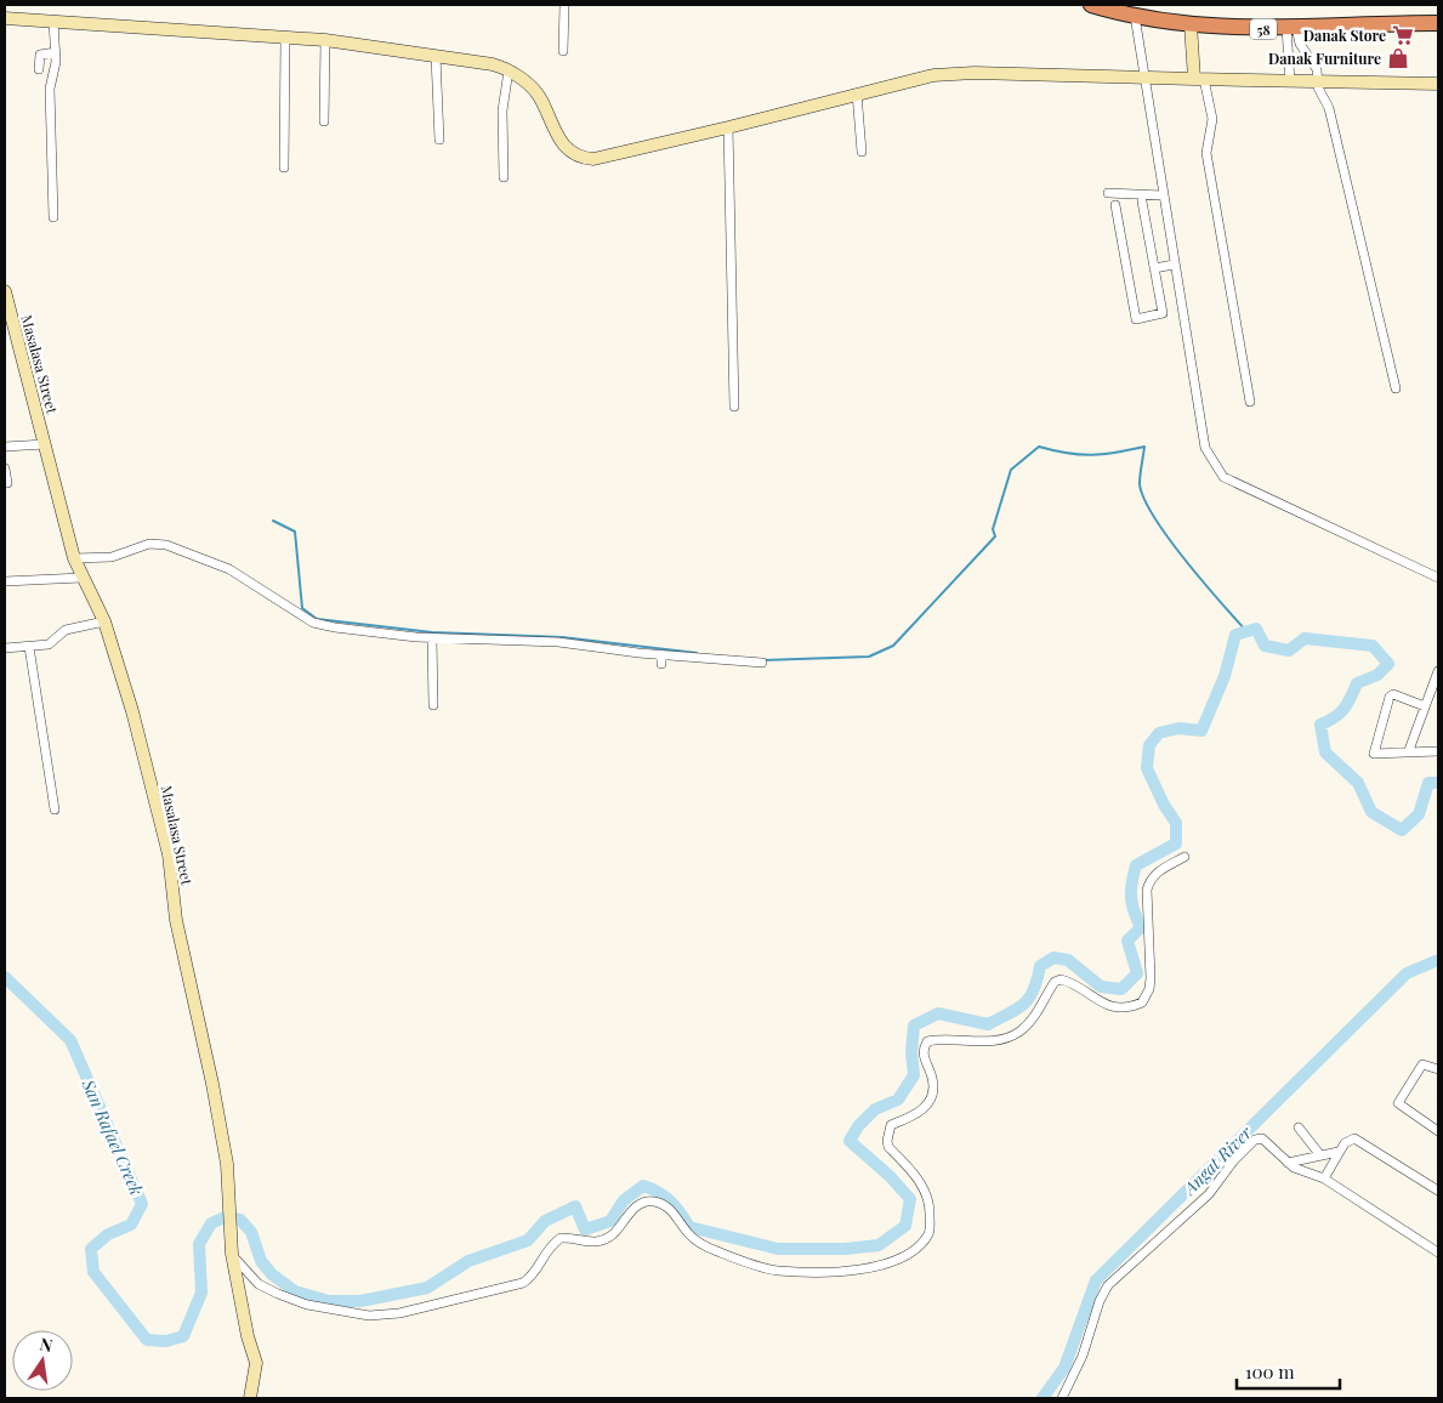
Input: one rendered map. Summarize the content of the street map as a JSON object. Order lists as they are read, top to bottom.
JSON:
{
  "streets": {
    "highway": ["58"],
    "street": ["Masalasa Street"]
  },
  "water": ["San Rafael Creek", "Angat River"],
  "places": {
    "supermarket": ["Danak Store"],
    "shop": ["Danak Furniture"]
  },
  "scale_bar": "100 m",
  "north": "top"
}
